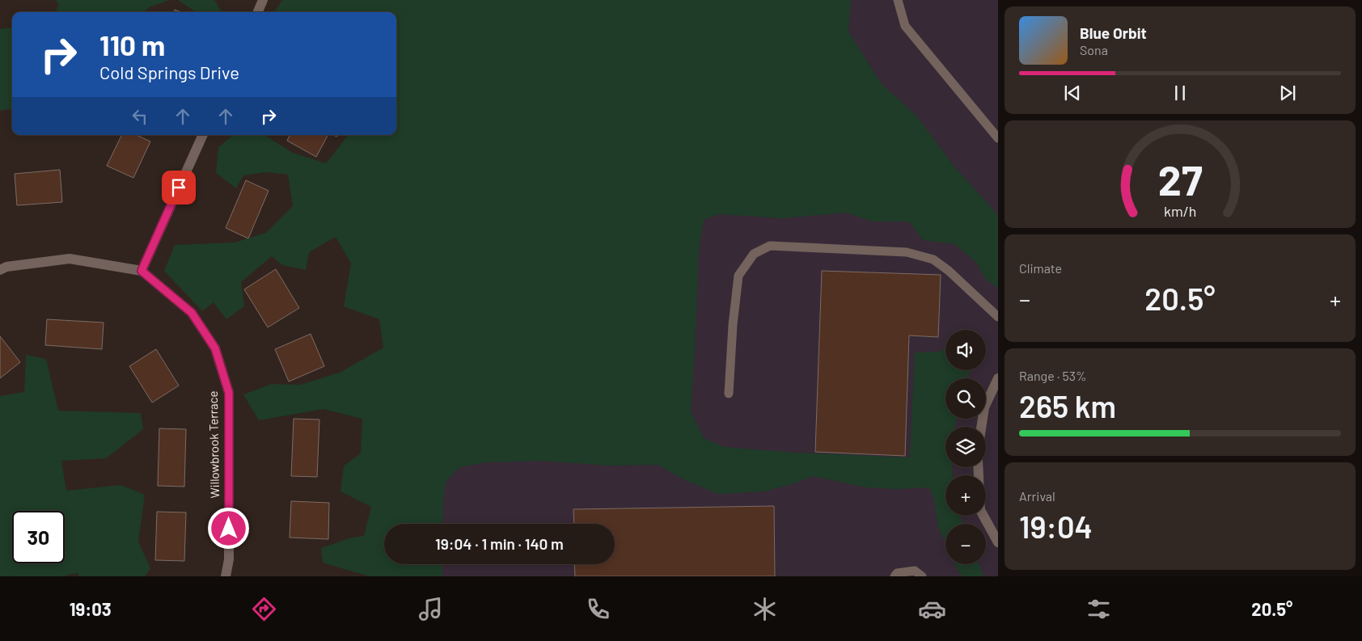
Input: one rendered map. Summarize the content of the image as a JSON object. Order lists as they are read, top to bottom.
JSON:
{
  "streets": {
    "street": ["Willowbrook Terrace"]
  },
  "page": {
    "turn": ["110 m", "Cold Springs Drive"],
    "song": ["Blue Orbit", "Sona"],
    "tile": [
      "Climate",
      ["Range · 53%", "265 km"],
      ["Arrival", "19:04"]
    ],
    "heat": ["−", "20.5°", "+"],
    "map_buttons": ["+", "−"],
    "limit": "30",
    "trip": "19:04 · 1 min · 140 m",
    "tabs": ["19:03", "20.5°"],
    "gauge": ["27", "km/h"]
  }
}
